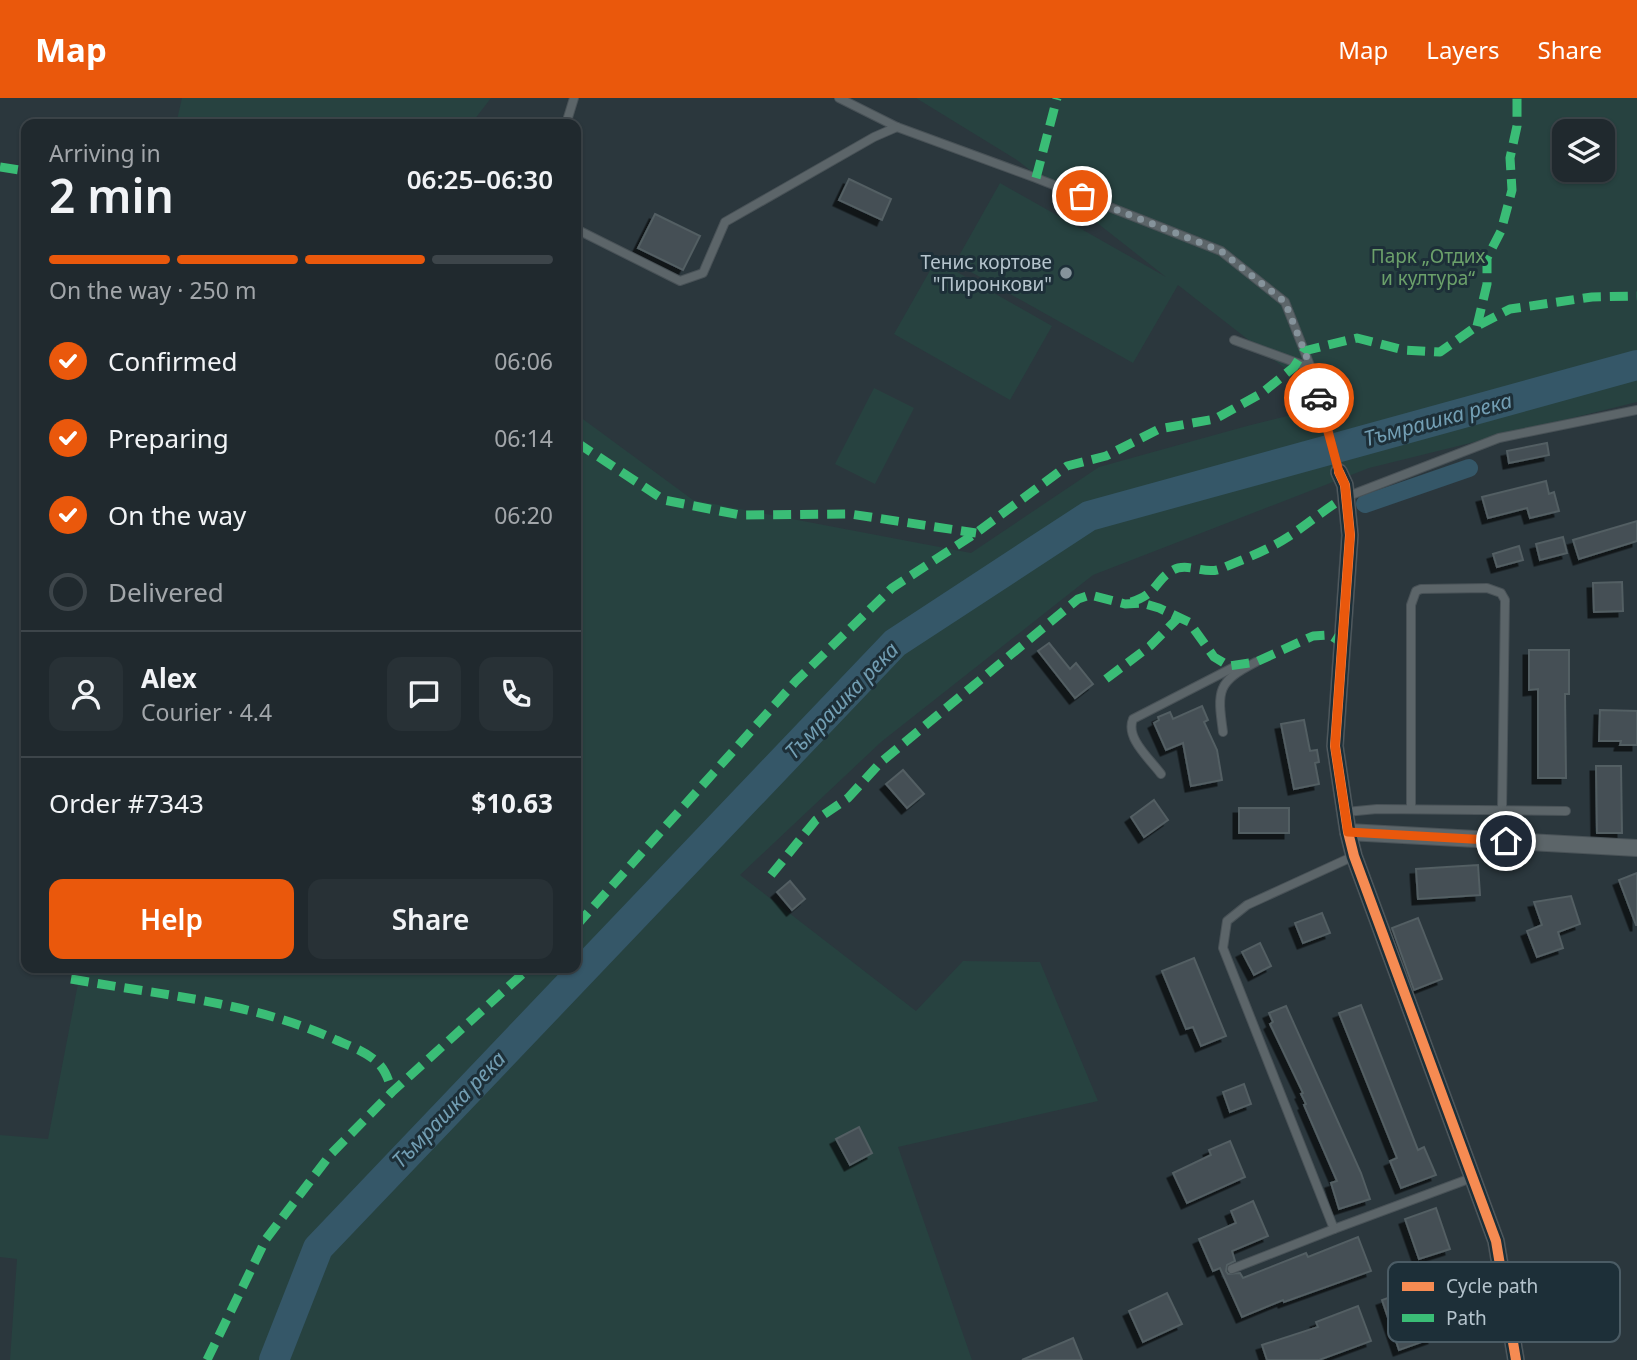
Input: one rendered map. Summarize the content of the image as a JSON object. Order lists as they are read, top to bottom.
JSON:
{
  "water": ["Тъмрашка река"],
  "parks": ["Парк „Отдих и култура“"],
  "places": ["Тенис кортове \"Пиронкови\""],
  "legend": ["Cycle path", "Path"],
  "page": {
    "header": "Map",
    "nav": ["Map", "Layers", "Share"],
    "heading": ["2 min", "Arriving in", "06:25–06:30"],
    "panel": [
      "Alex",
      "Courier · 4.4",
      "Order #7343",
      "$10.63"
    ],
    "bar": "On the way · 250 m",
    "list": [
      ["Confirmed", "06:06"],
      ["Preparing", "06:14"],
      ["On the way", "06:20"],
      "Delivered"
    ],
    "buttons": ["Help", "Share"]
  }
}
